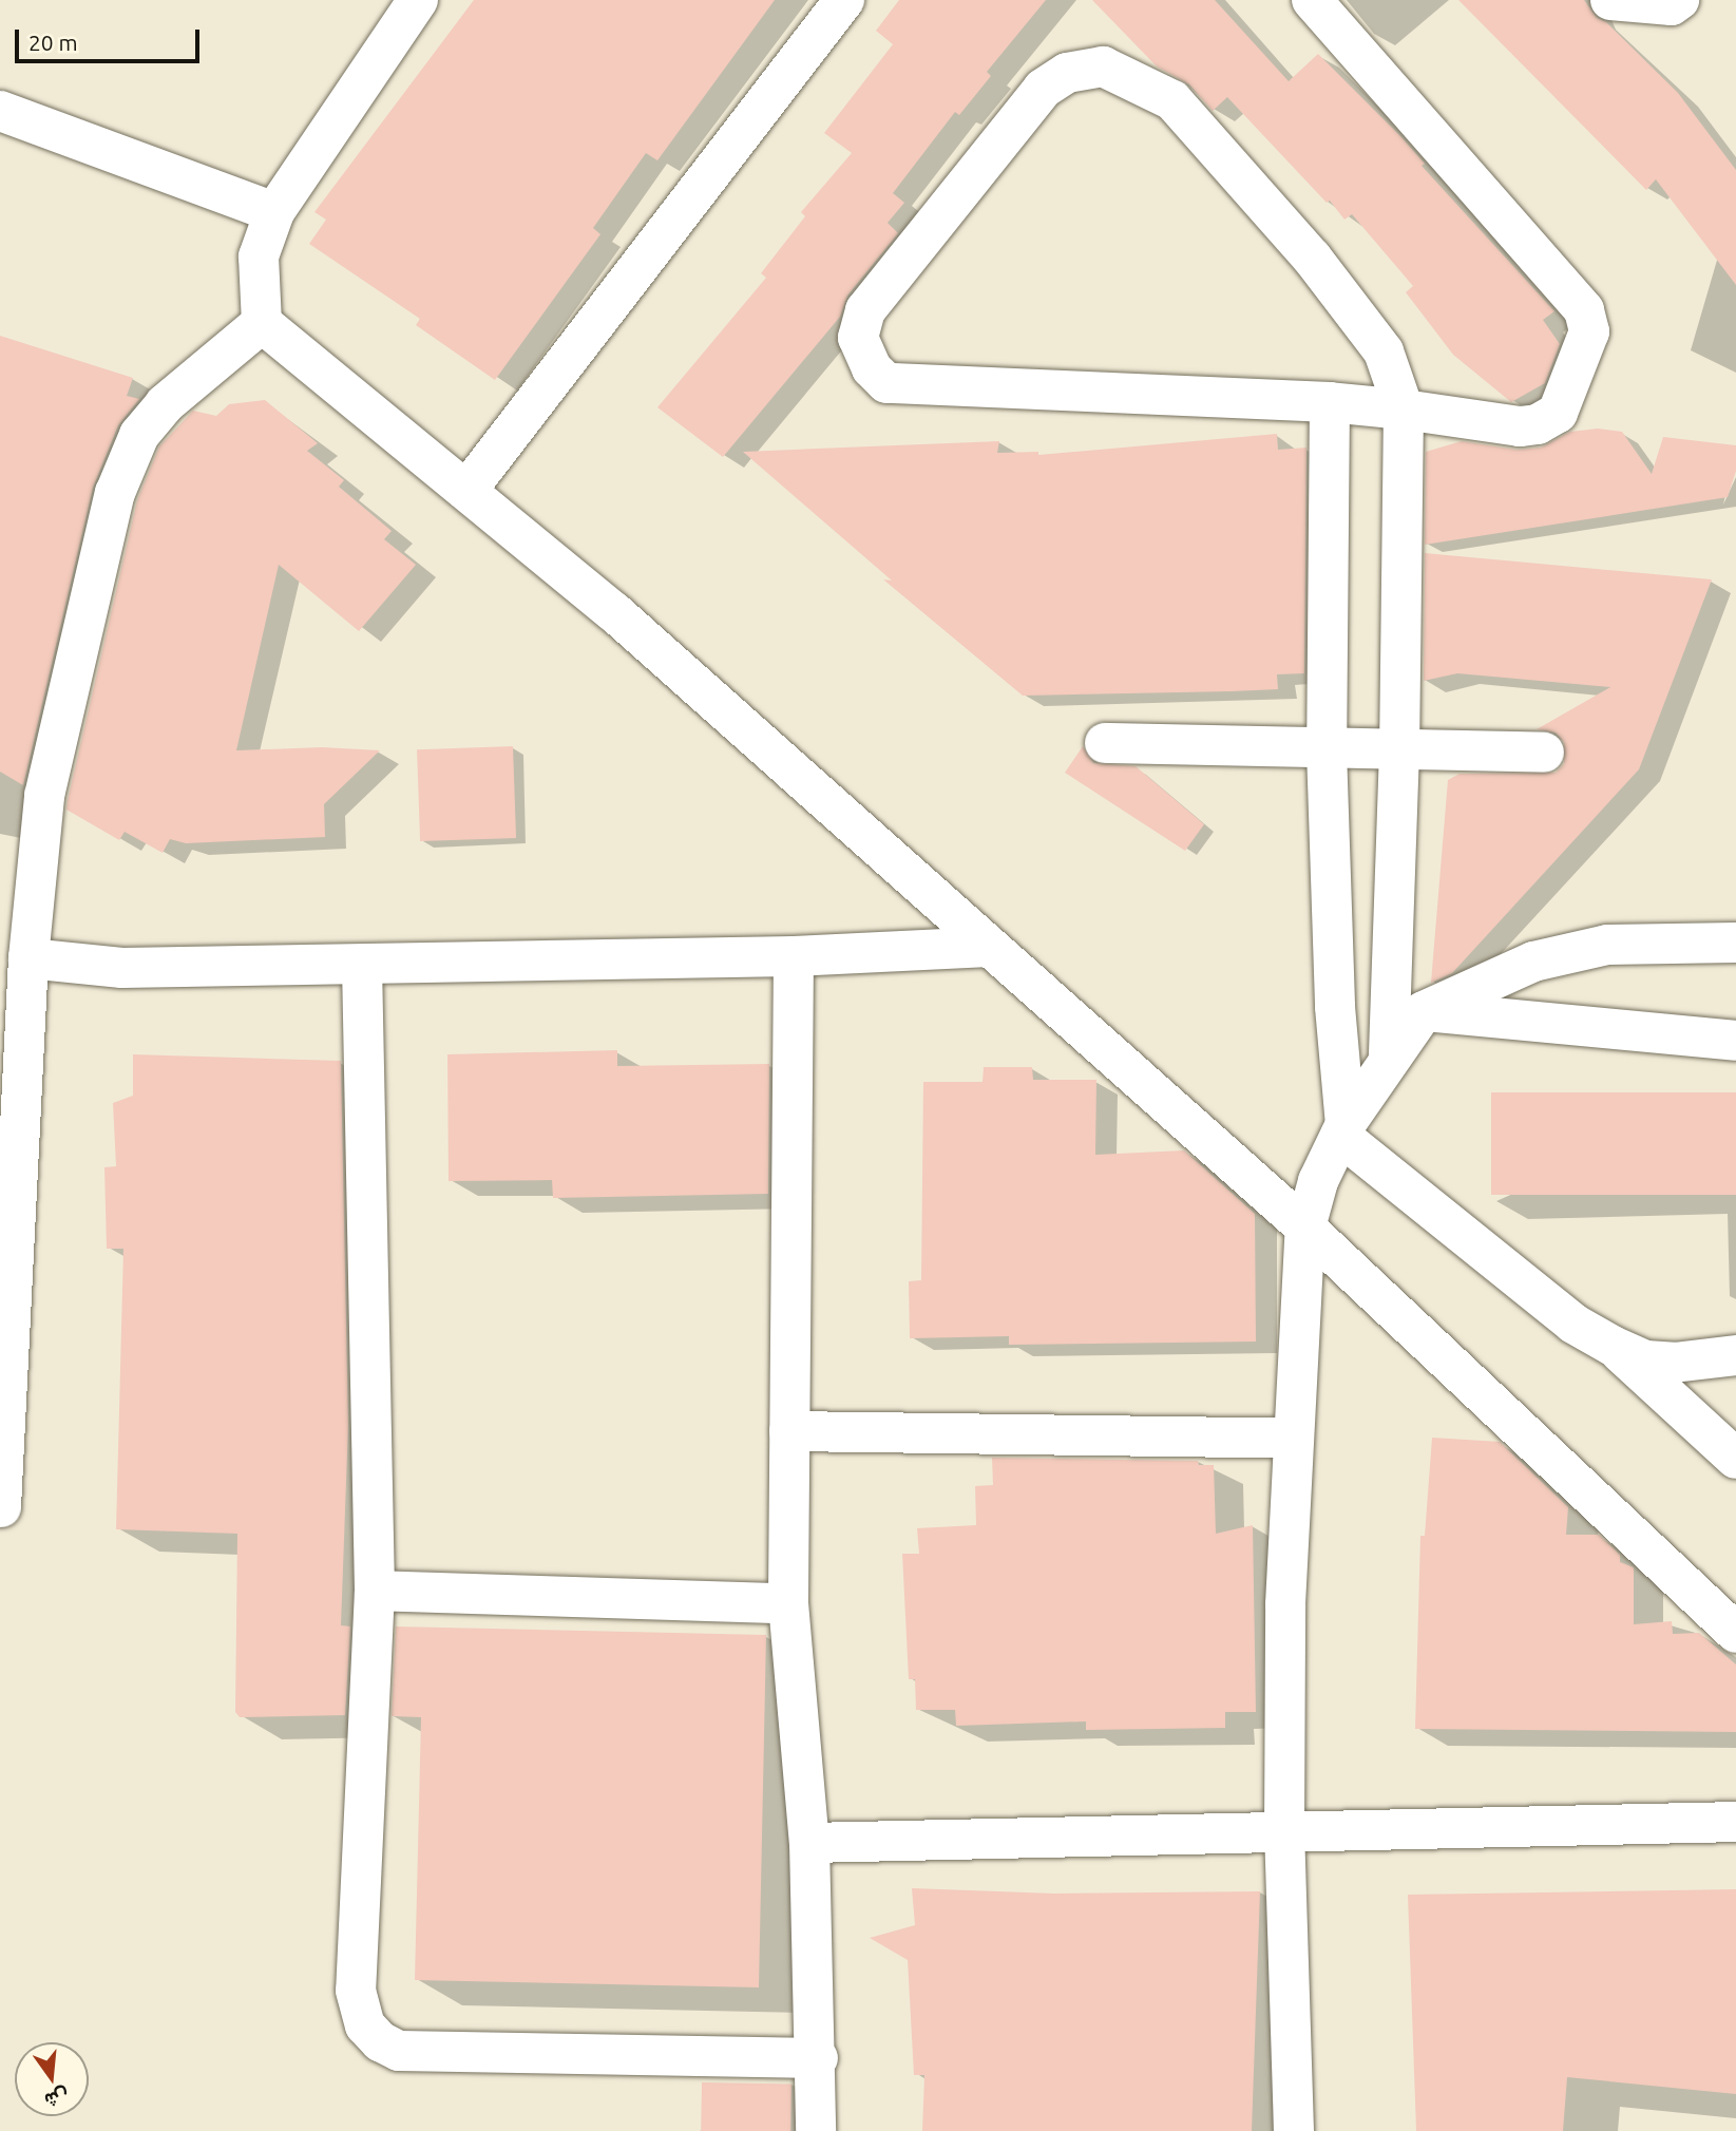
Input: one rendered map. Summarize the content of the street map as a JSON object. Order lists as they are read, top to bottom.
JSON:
{
  "scale_bar": "20 m",
  "north": "bottom"
}
